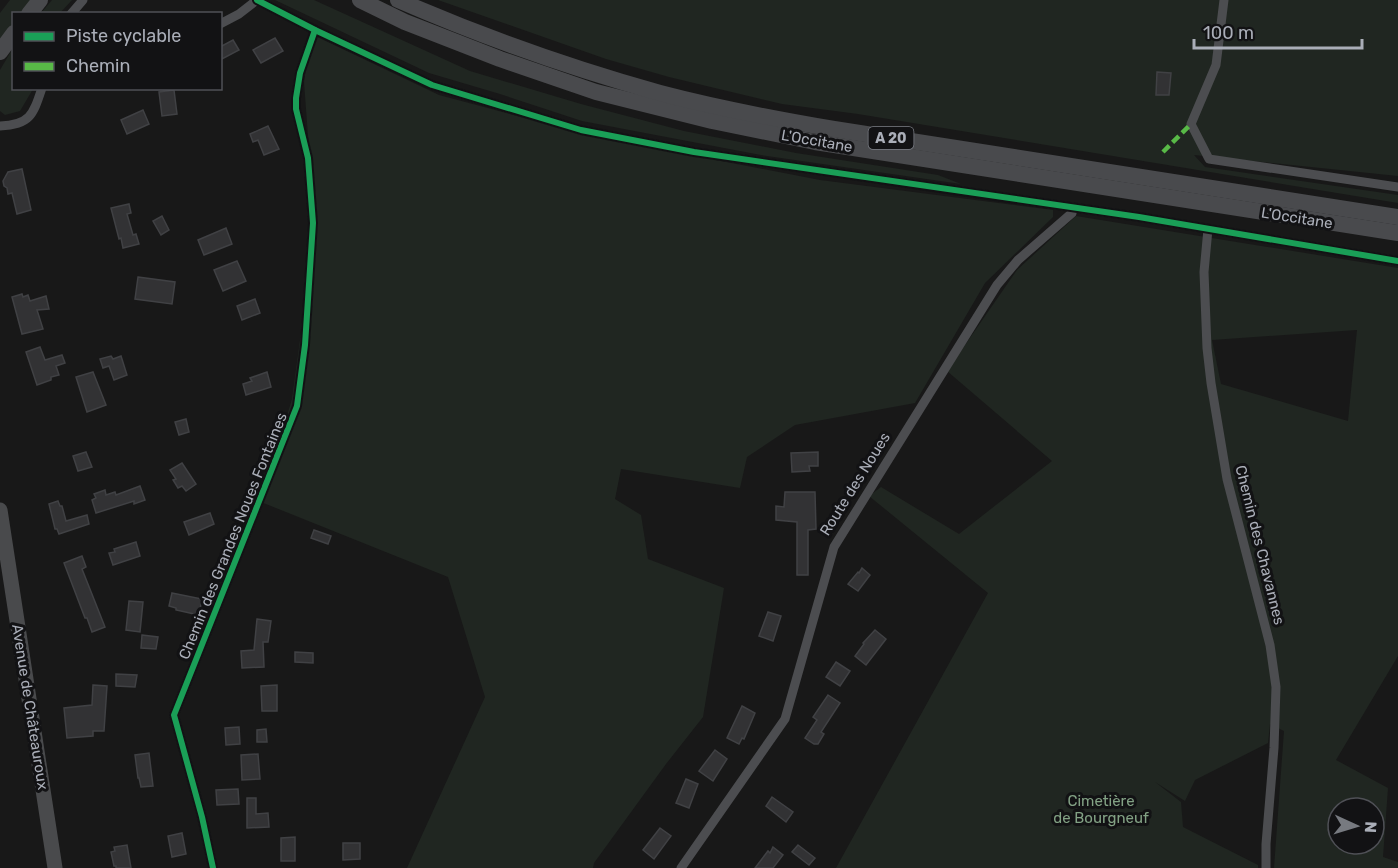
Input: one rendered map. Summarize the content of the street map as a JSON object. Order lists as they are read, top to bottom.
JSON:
{
  "streets": {
    "highway": ["A 20", "L'Occitane"],
    "main road": ["Avenue de Châteauroux"],
    "street": ["Route des Noues", "Chemin des Grandes Noues Fontaines", "Chemin des Chavannes"]
  },
  "parks": ["Cimetière de Bourgneuf"],
  "legend": ["Piste cyclable", "Chemin"],
  "scale_bar": "100 m",
  "north": "right"
}
